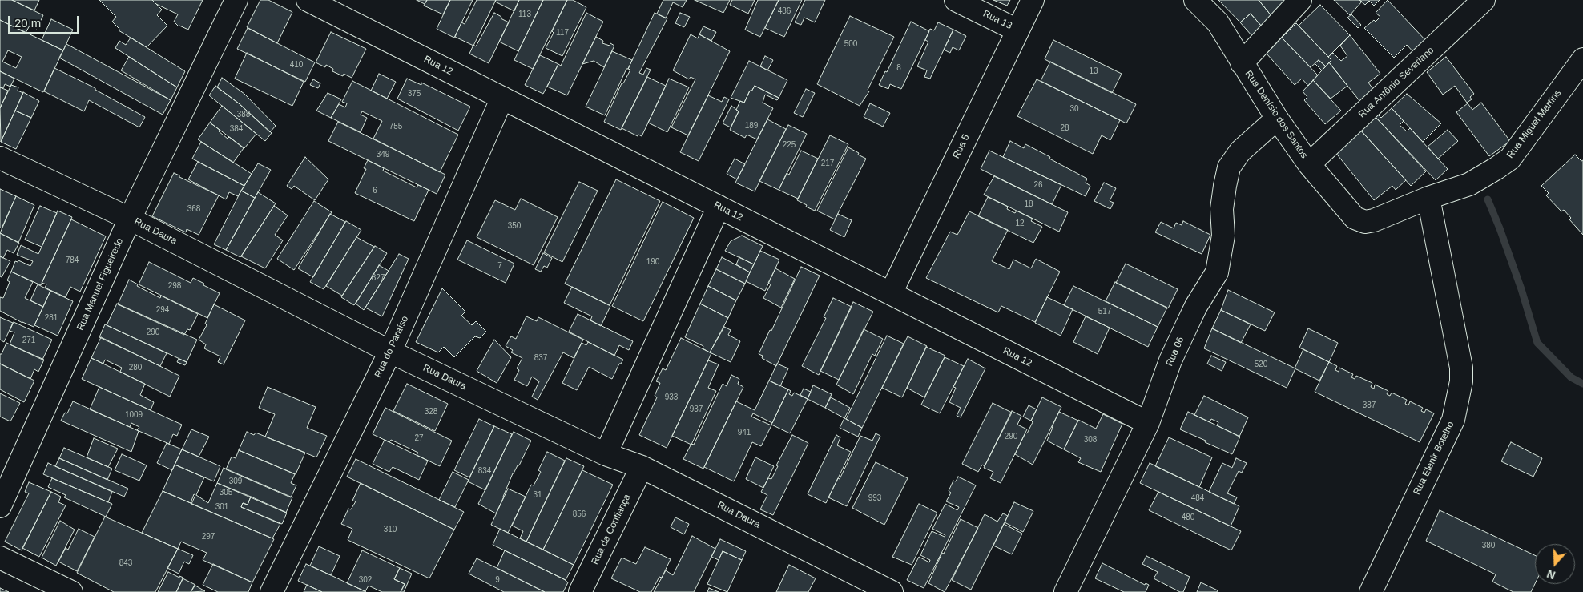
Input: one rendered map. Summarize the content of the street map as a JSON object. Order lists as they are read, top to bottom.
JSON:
{
  "streets": {
    "street": [
      "Rua 13",
      "Rua 12",
      "Rua Antônio Severiano",
      "Rua Denísio dos Santos",
      "Rua Miguel Martins",
      "Rua 5",
      "Rua Daura",
      "Rua Manuel Figueiredo",
      "Rua do Paraíso",
      "Rua 06",
      "Rua Elenir Botelho",
      "Rua da Confiança"
    ]
  },
  "crossings": [
    ["Rua 13", "Rua 5"],
    ["Rua 12", "Rua 5"],
    ["Rua 12", "Rua do Paraíso"],
    ["Rua 12", "Rua 06"],
    ["Rua Antônio Severiano", "Rua Denísio dos Santos"],
    ["Rua Denísio dos Santos", "Rua Miguel Martins"],
    ["Rua Denísio dos Santos", "Rua 06"],
    ["Rua Miguel Martins", "Rua Elenir Botelho"],
    ["Rua Daura", "Rua Manuel Figueiredo"],
    ["Rua Daura", "Rua do Paraíso"],
    ["Rua Daura", "Rua da Confiança"]
  ],
  "house_numbers": [
    "486",
    "113",
    "117",
    "500",
    "410",
    "8",
    "13",
    "375",
    "30",
    "388",
    "189",
    "755",
    "28",
    "384",
    "225",
    "349",
    "217",
    "26",
    "6",
    "18",
    "368",
    "12",
    "350",
    "784",
    "190",
    "7",
    "827",
    "298",
    "294",
    "517",
    "281",
    "290",
    "271",
    "837",
    "520",
    "280",
    "933",
    "387",
    "937",
    "328",
    "1009",
    "941",
    "290",
    "27",
    "308",
    "834",
    "309",
    "305",
    "31",
    "993",
    "484",
    "301",
    "856",
    "480",
    "310",
    "297",
    "380",
    "843",
    "302",
    "9"
  ],
  "scale_bar": "20 m",
  "north": "bottom"
}
